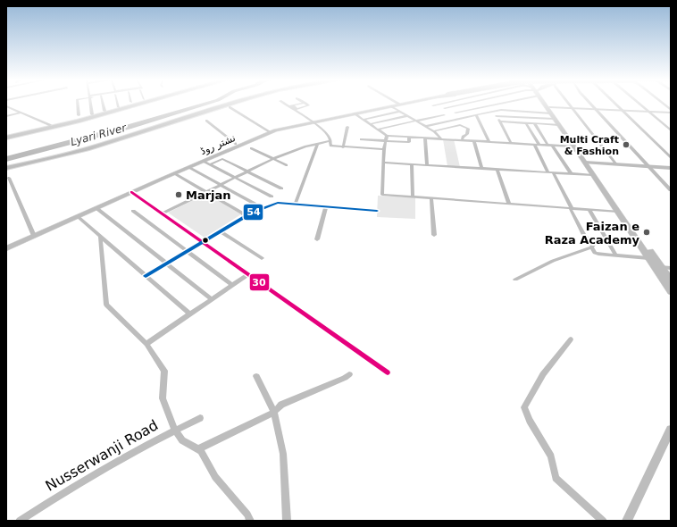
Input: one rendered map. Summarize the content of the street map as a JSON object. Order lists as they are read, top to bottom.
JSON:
{
  "streets": {
    "main road": ["نشتر روڈ"],
    "street": ["Nusserwanji Road"]
  },
  "water": ["Lyari River"],
  "places": ["Multi Craft & Fashion", "Marjan", "Faizan e Raza Academy"],
  "lines": ["transit line 30", "transit line 54"]
}
